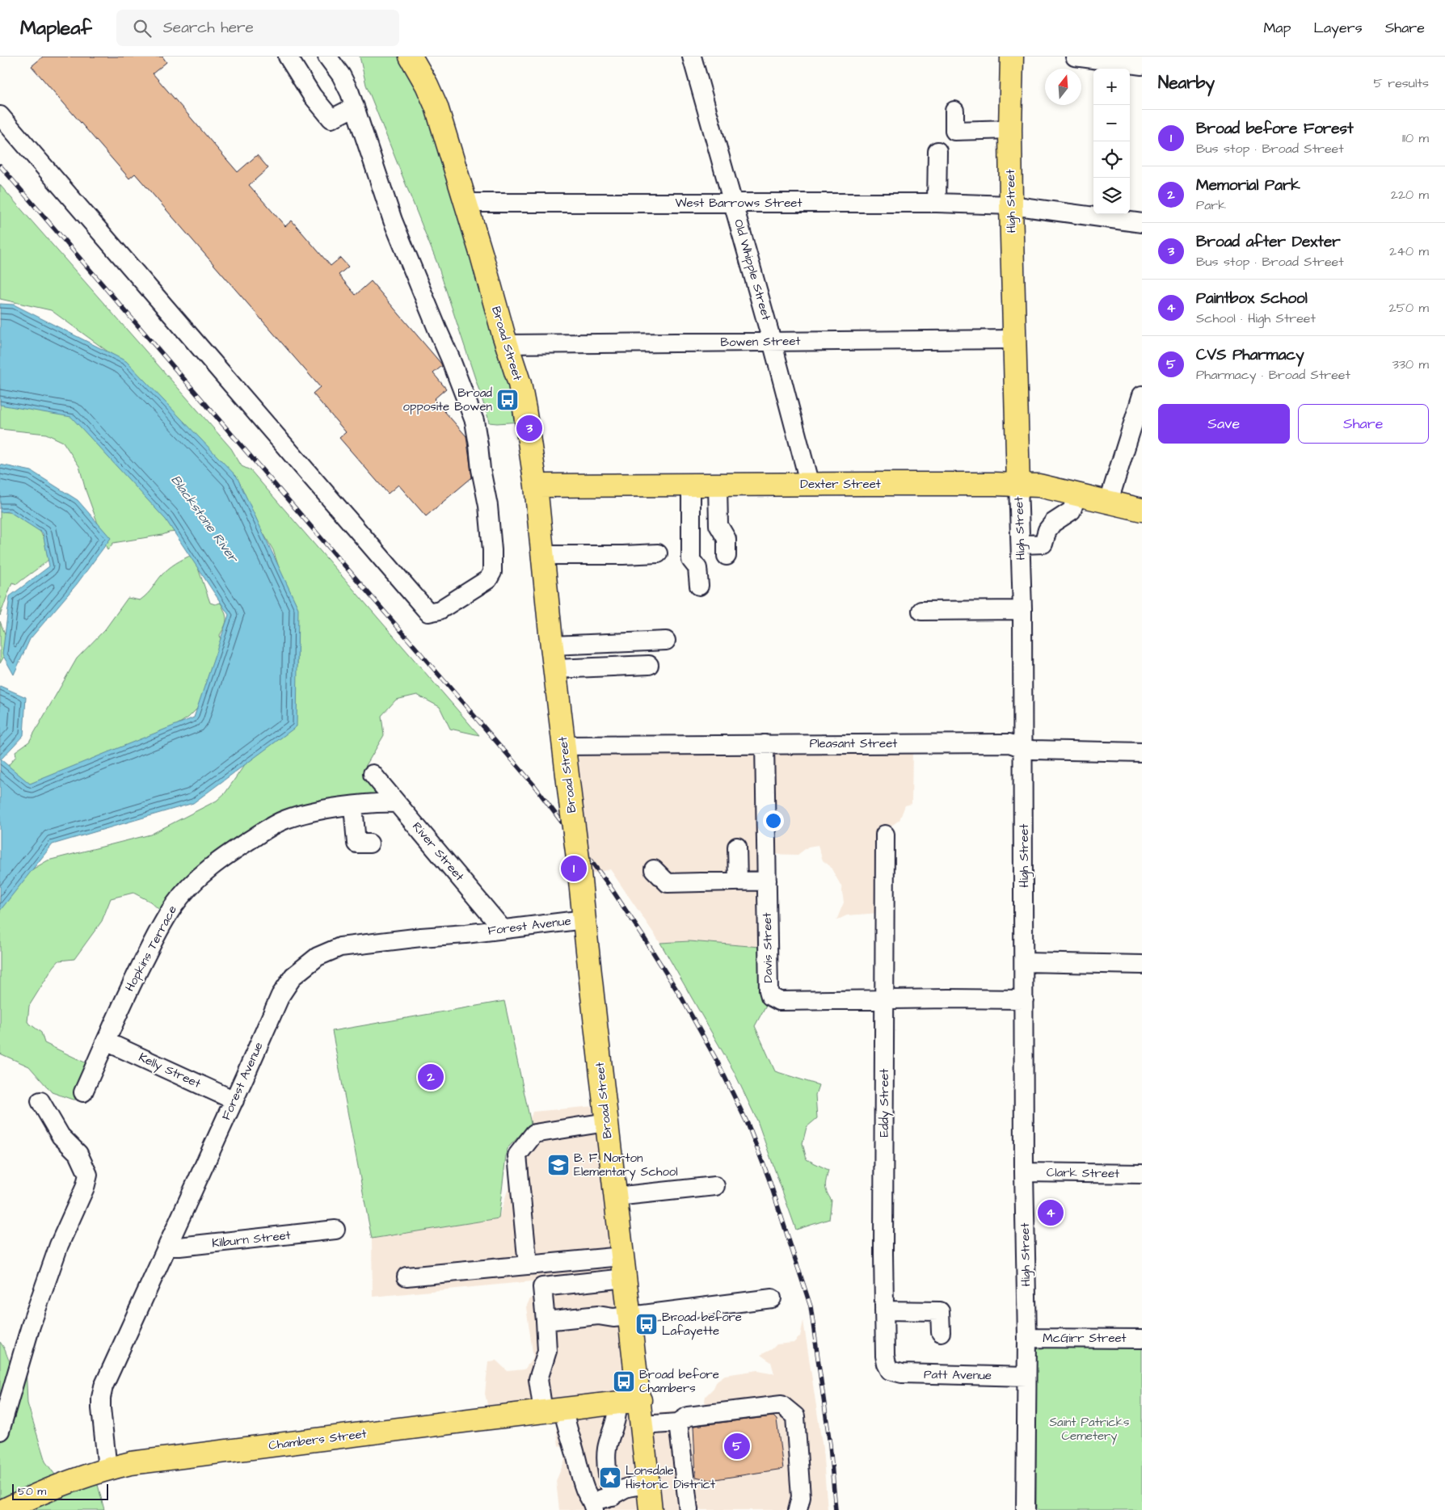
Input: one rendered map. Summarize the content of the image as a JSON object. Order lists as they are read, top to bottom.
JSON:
{
  "streets": {
    "main road": [
      "High Street",
      "Broad Street",
      "Dexter Street",
      "Chambers Street"
    ],
    "street": [
      "West Barrows Street",
      "Old Whipple Street",
      "Bowen Street",
      "Pleasant Street",
      "River Street",
      "Forest Avenue",
      "Davis Street",
      "Hopkins Terrace",
      "Kelly Street",
      "Eddy Street",
      "Clark Street",
      "Kilburn Street",
      "McGirr Street",
      "Patt Avenue"
    ]
  },
  "crossings": [
    ["High Street", "West Barrows Street"],
    ["High Street", "Bowen Street"],
    ["High Street", "Dexter Street"],
    ["High Street", "Pleasant Street"],
    ["High Street", "Davis Street"],
    ["High Street", "Clark Street"],
    ["High Street", "McGirr Street"],
    ["High Street", "Patt Avenue"],
    ["West Barrows Street", "Old Whipple Street"],
    ["West Barrows Street", "Broad Street"],
    ["Old Whipple Street", "Bowen Street"],
    ["Old Whipple Street", "Dexter Street"],
    ["Bowen Street", "Broad Street"],
    ["Broad Street", "Dexter Street"],
    ["Broad Street", "Pleasant Street"],
    ["Broad Street", "Forest Avenue"],
    ["Broad Street", "Chambers Street"],
    ["Pleasant Street", "Davis Street"],
    ["River Street", "Forest Avenue"],
    ["River Street", "Hopkins Terrace"],
    ["Forest Avenue", "Kelly Street"],
    ["Forest Avenue", "Kilburn Street"],
    ["Forest Avenue", "Chambers Street"],
    ["Davis Street", "Eddy Street"],
    ["Hopkins Terrace", "Kelly Street"],
    ["Eddy Street", "Patt Avenue"]
  ],
  "water": ["Blackstone River"],
  "parks": ["Saint Patricks Cemetery"],
  "places": {
    "bus stop": ["Broad opposite Bowen", "Broad before Lafayette", "Broad before Chambers"],
    "school or university": ["B. F. Norton Elementary School"],
    "place": ["Lonsdale Historic District"]
  },
  "scale_bar": "50 m",
  "north": "top",
  "page": {
    "header": "Mapleaf",
    "search": "Search here",
    "nav": ["Map", "Layers", "Share"],
    "heading": ["Nearby", "5 results"],
    "map_buttons": ["+", "−"],
    "list": [
      {
        "mark": "1",
        "name": "Broad before Forest",
        "note": "Bus stop · Broad Street",
        "value": "110 m"
      },
      {
        "mark": "2",
        "name": "Memorial Park",
        "note": "Park",
        "value": "220 m"
      },
      {
        "mark": "3",
        "name": "Broad after Dexter",
        "note": "Bus stop · Broad Street",
        "value": "240 m"
      },
      {
        "mark": "4",
        "name": "Paintbox School",
        "note": "School · High Street",
        "value": "250 m"
      },
      {
        "mark": "5",
        "name": "CVS Pharmacy",
        "note": "Pharmacy · Broad Street",
        "value": "330 m"
      }
    ],
    "buttons": ["Save", "Share"],
    "pins": [
      "3",
      "1",
      "2",
      "4",
      "5"
    ],
    "scale": "50 m"
  }
}
